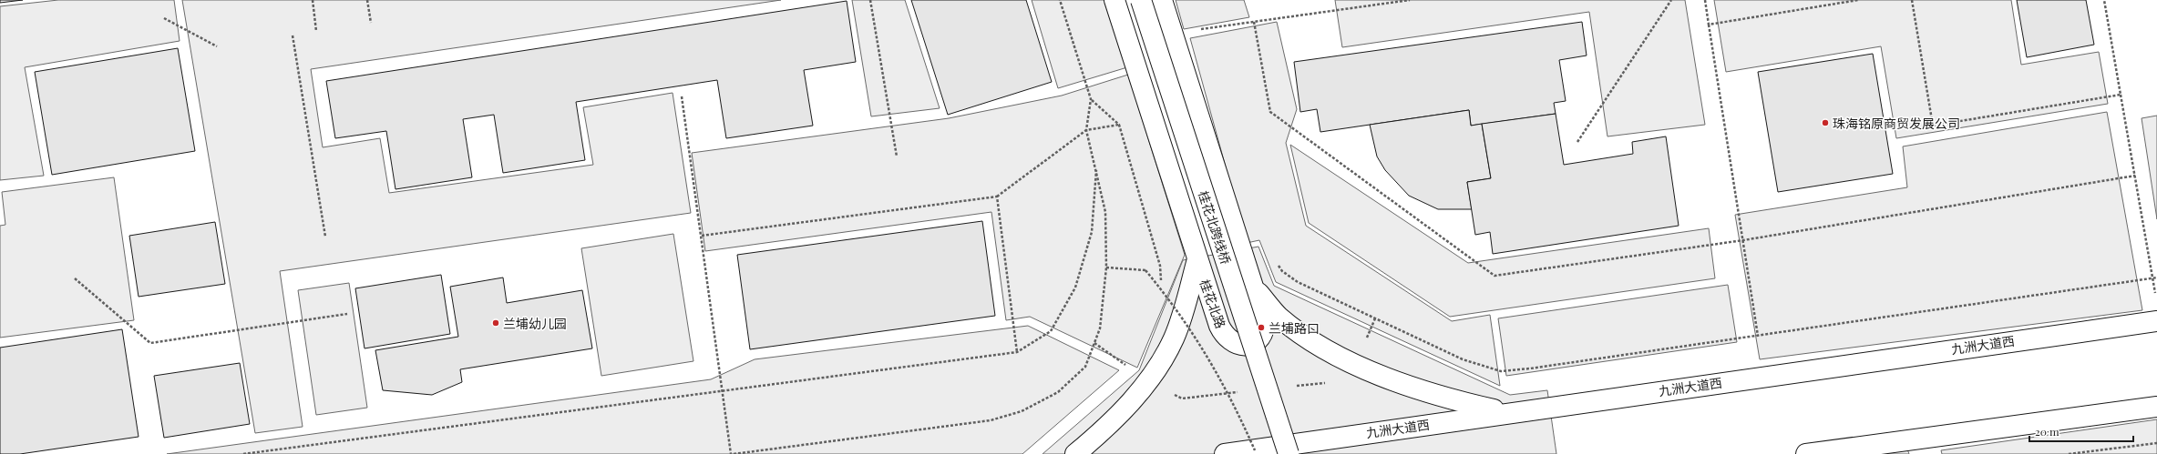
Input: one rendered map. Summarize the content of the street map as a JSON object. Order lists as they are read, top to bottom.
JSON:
{
  "streets": {
    "main road": ["桂花北跨线桥", "桂花北路", "九洲大道西"]
  },
  "places": ["珠海铭原商贸发展公司", "兰埔幼儿园", "兰埔路口"],
  "scale_bar": "20 m"
}
